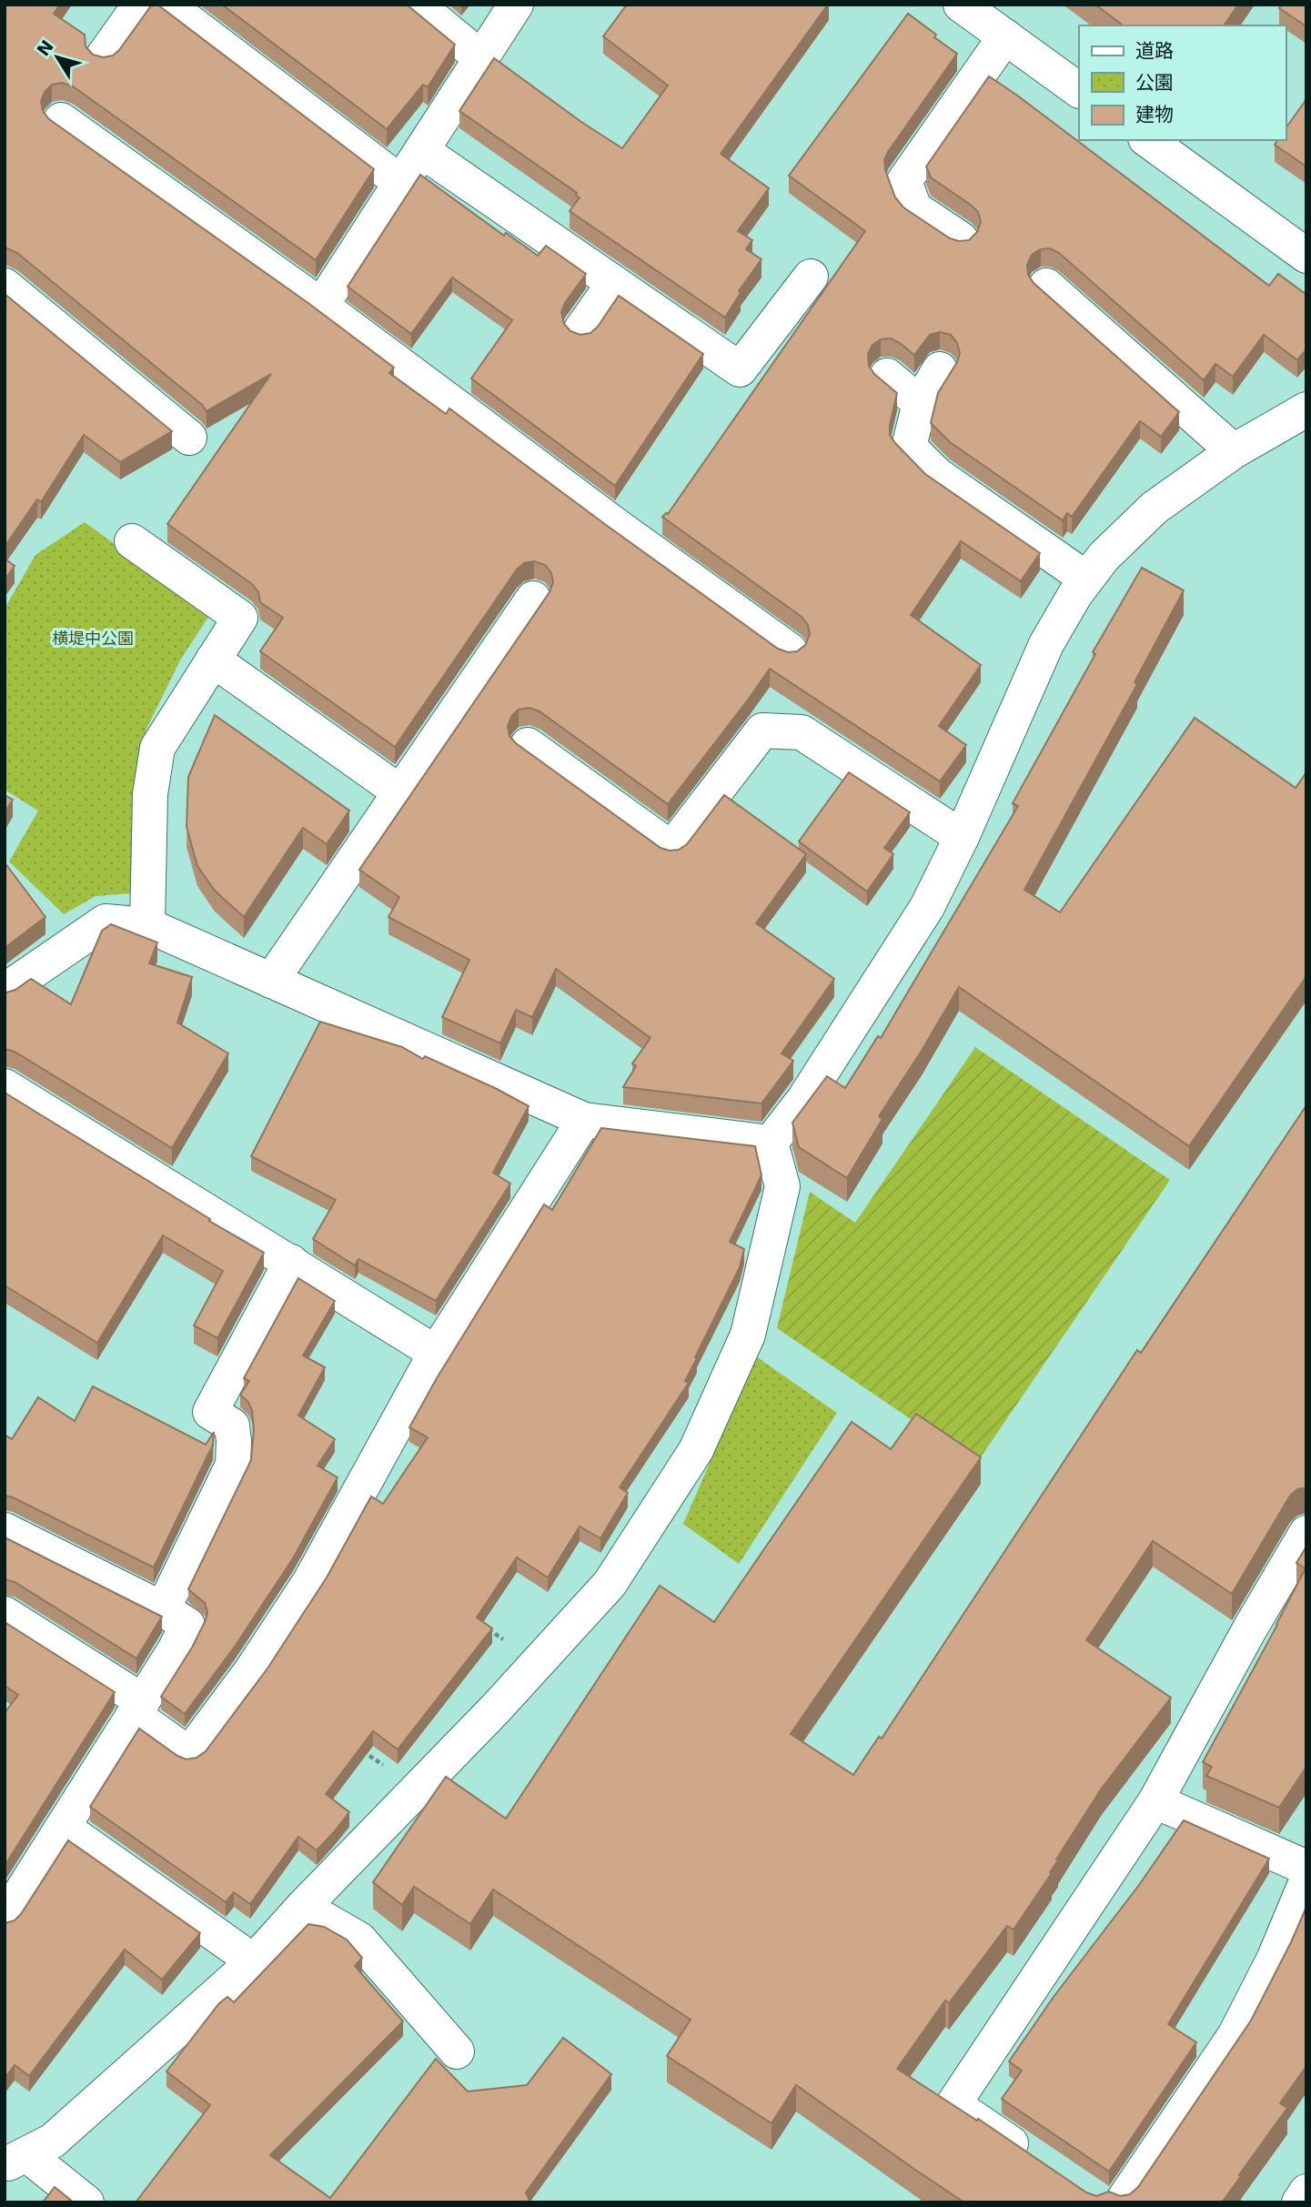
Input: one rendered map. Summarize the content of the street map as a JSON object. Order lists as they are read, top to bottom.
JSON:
{
  "parks": ["横堤中公園"],
  "legend": ["道路", "公園", "建物"],
  "north": "top left"
}
